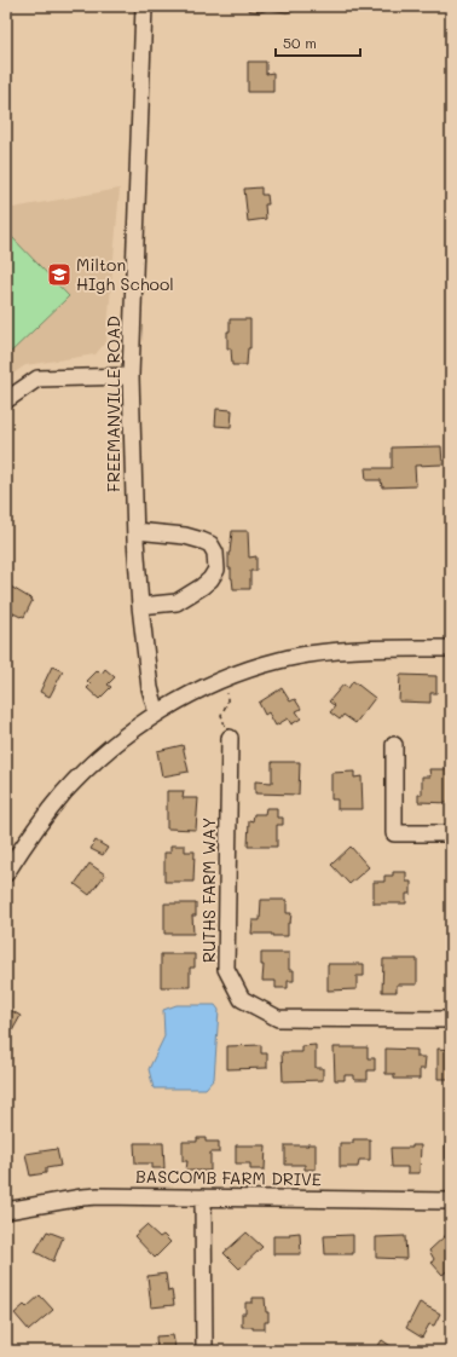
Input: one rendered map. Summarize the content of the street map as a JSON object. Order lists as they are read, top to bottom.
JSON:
{
  "streets": {
    "street": ["FREEMANVILLE ROAD", "RUTHS FARM WAY", "BASCOMB FARM DRIVE"]
  },
  "places": {
    "school or university": ["Milton HIgh School"]
  },
  "scale_bar": "50 m"
}
